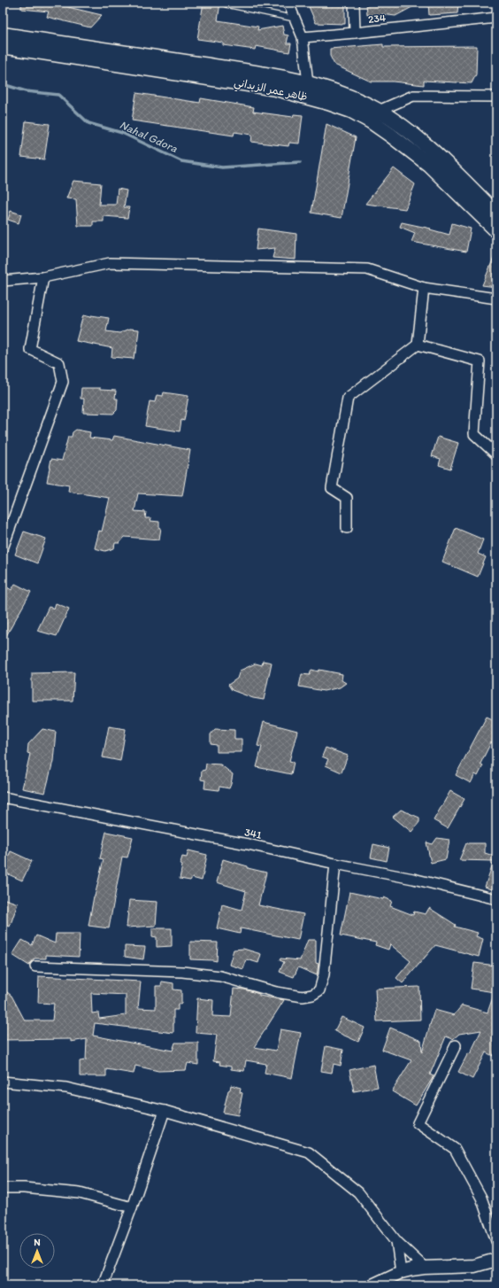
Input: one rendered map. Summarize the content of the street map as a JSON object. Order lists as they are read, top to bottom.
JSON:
{
  "streets": {
    "main road": ["ظاهر عمر الزيداني"],
    "street": ["234", "341"]
  },
  "water": ["Nahal Gdora"],
  "north": "top"
}
